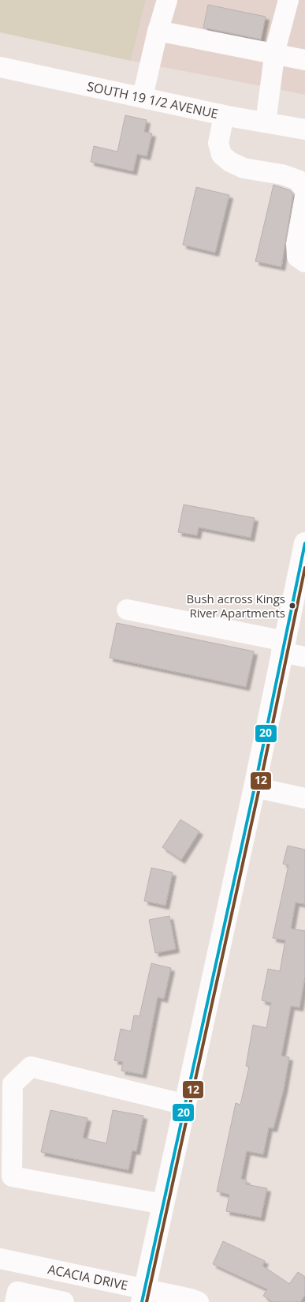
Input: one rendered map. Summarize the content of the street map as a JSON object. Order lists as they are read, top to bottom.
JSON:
{
  "streets": {
    "street": ["SOUTH 19 1/2 AVENUE", "ACACIA DRIVE"]
  },
  "places": ["Bush across Kings River Apartments"],
  "lines": ["transit line 20", "transit line 12"]
}
